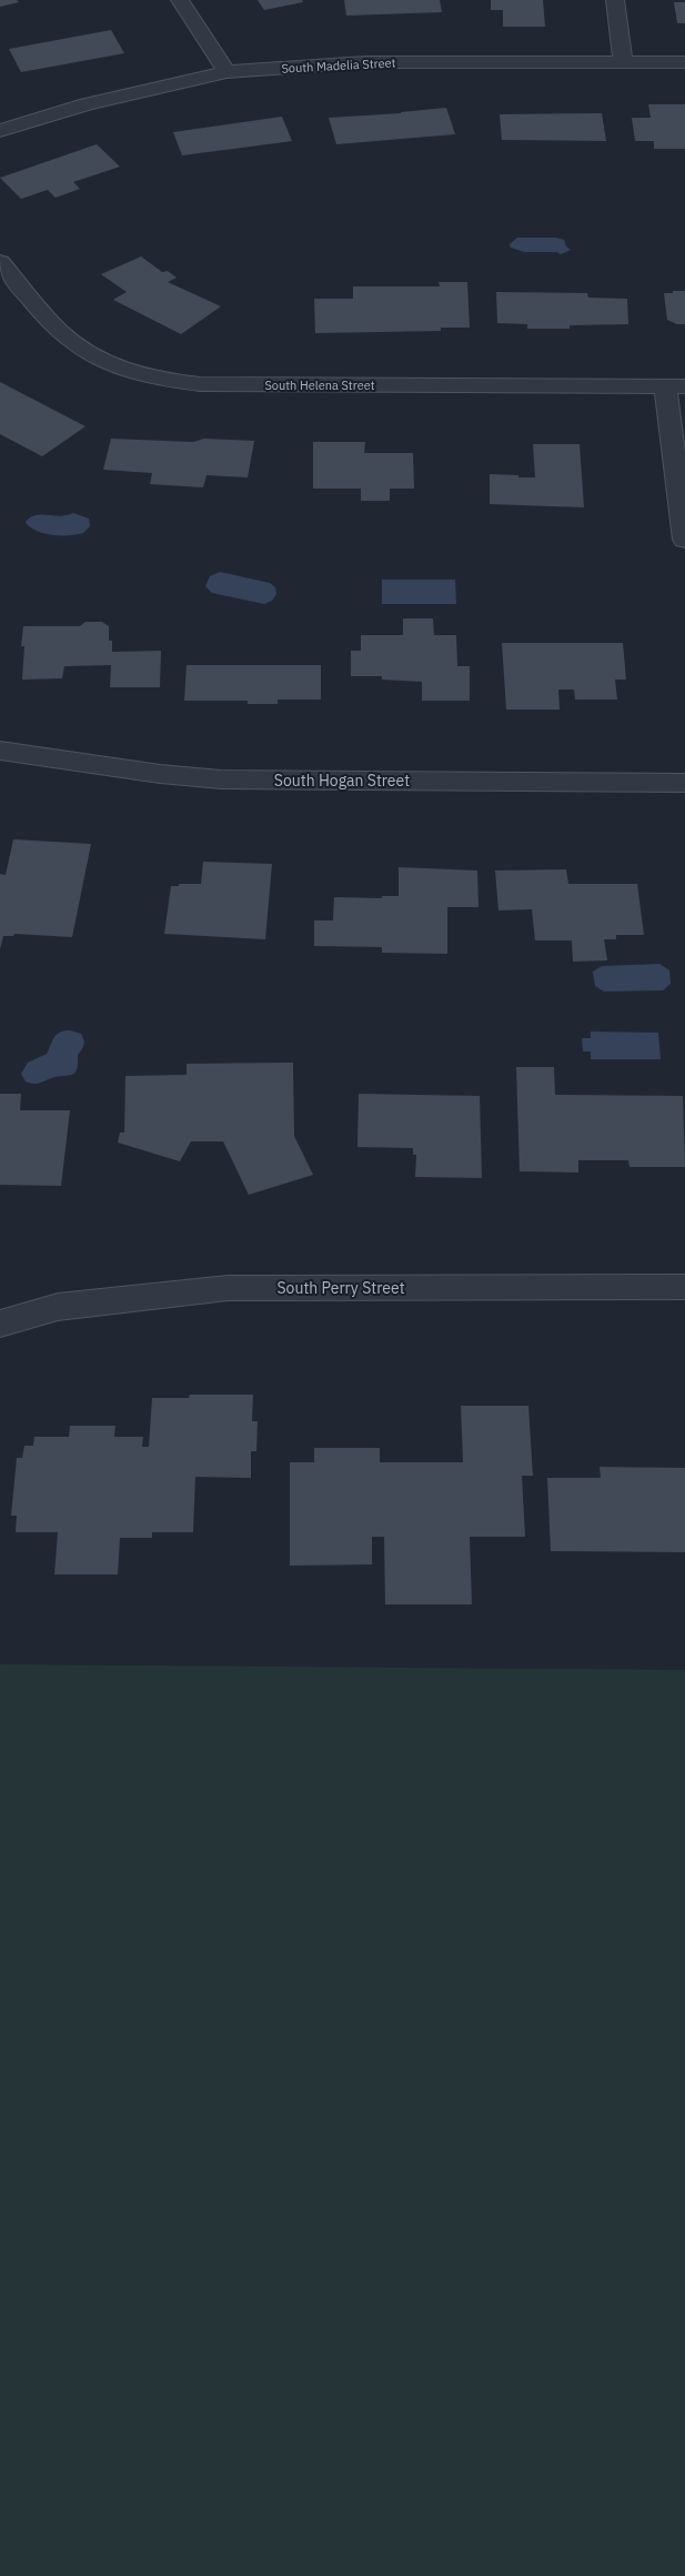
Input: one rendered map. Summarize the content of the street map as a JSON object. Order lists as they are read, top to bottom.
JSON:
{
  "streets": {
    "street": [
      "South Madelia Street",
      "South Helena Street",
      "South Hogan Street",
      "South Perry Street"
    ]
  }
}
